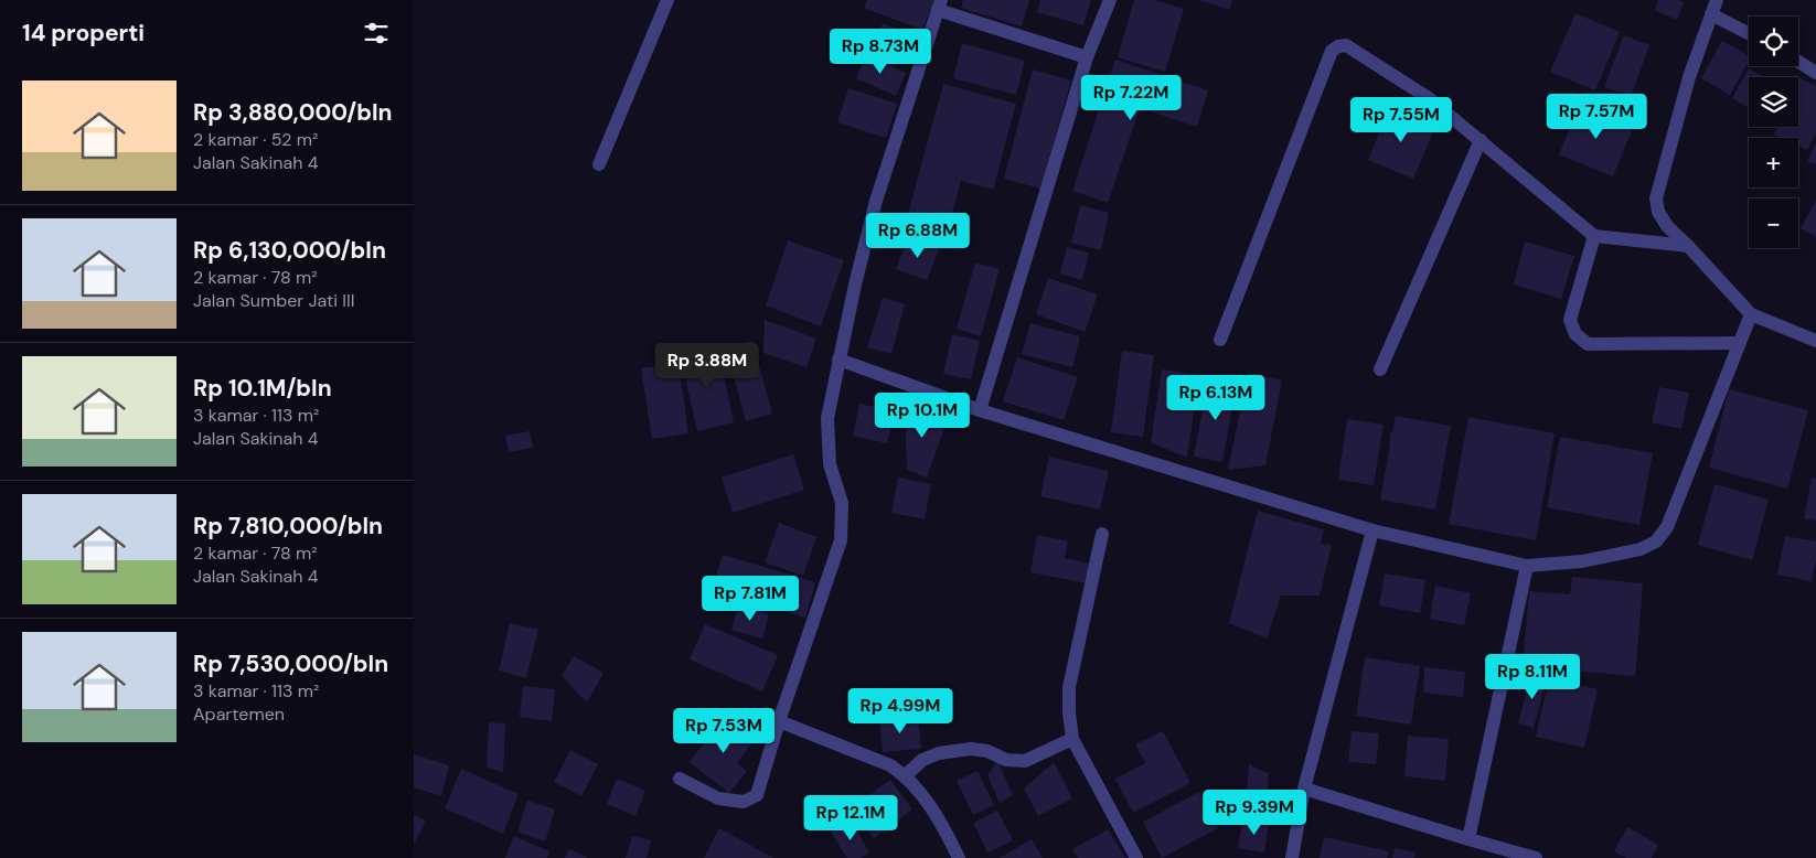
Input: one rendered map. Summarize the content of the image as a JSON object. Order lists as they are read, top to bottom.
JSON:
{
  "page": {
    "heading": "14 properti",
    "map_buttons": ["+", "−"],
    "price": [
      "Rp 8.73M",
      "Rp 7.22M",
      "Rp 7.57M",
      "Rp 7.55M",
      "Rp 6.88M",
      "Rp 3.88M",
      "Rp 6.13M",
      "Rp 10.1M",
      "Rp 7.81M",
      "Rp 8.11M",
      "Rp 4.99M",
      "Rp 7.53M",
      "Rp 9.39M",
      "Rp 12.1M"
    ],
    "list": [
      {
        "name": "Rp 3,880,000/bln",
        "note": "2 kamar · 52 m² · Jalan Sakinah 4"
      },
      {
        "name": "Rp 6,130,000/bln",
        "note": "2 kamar · 78 m² · Jalan Sumber Jati III"
      },
      {
        "name": "Rp 10.1M/bln",
        "note": "3 kamar · 113 m² · Jalan Sakinah 4"
      },
      {
        "name": "Rp 7,810,000/bln",
        "note": "2 kamar · 78 m² · Jalan Sakinah 4"
      },
      {
        "name": "Rp 7,530,000/bln",
        "note": "3 kamar · 113 m² · Apartemen"
      }
    ]
  }
}
